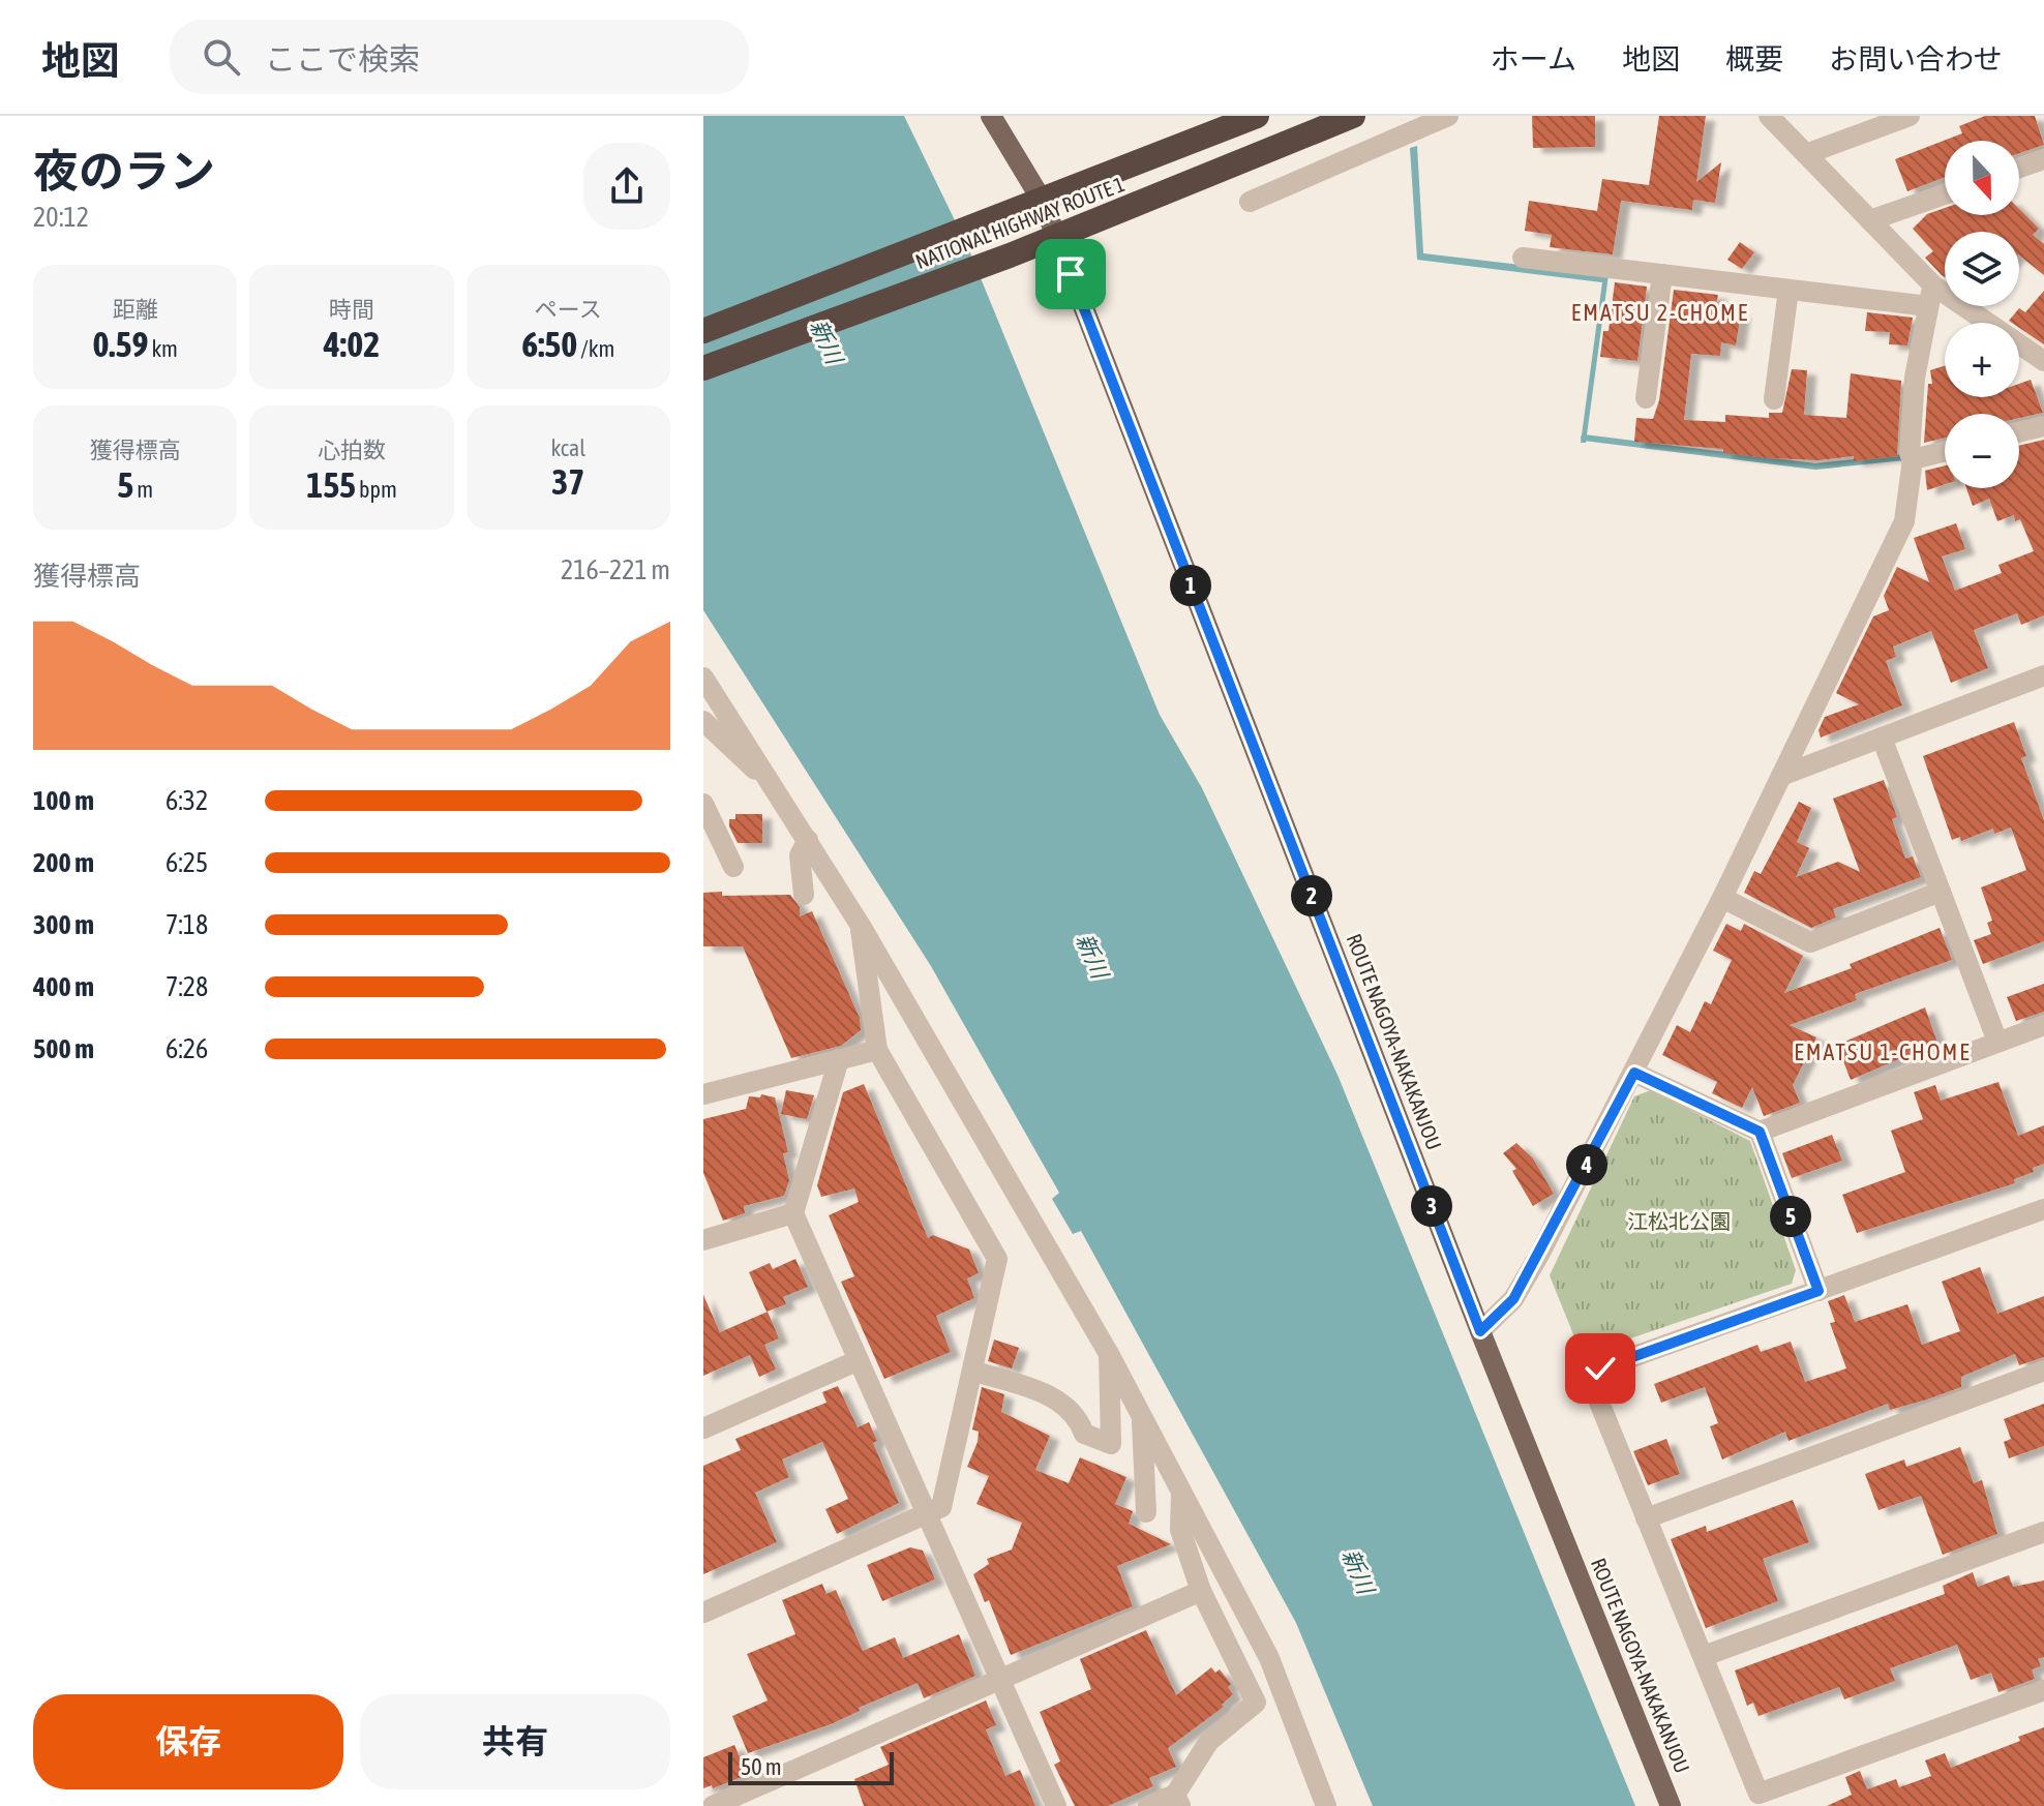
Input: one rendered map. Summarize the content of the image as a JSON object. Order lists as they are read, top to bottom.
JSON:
{
  "streets": {
    "highway": ["NATIONAL HIGHWAY ROUTE 1"],
    "main road": ["ROUTE NAGOYA-NAKAKANJOU"]
  },
  "crossings": [
    ["NATIONAL HIGHWAY ROUTE 1", "ROUTE NAGOYA-NAKAKANJOU"]
  ],
  "districts": ["EMATSU 2-CHOME", "EMATSU 1-CHOME"],
  "water": ["新川"],
  "parks": ["江松北公園"],
  "scale_bar": "50 m",
  "north": "bottom",
  "page": {
    "header": "地図",
    "search": "ここで検索",
    "nav": [
      "ホーム",
      "地図",
      "概要",
      "お問い合わせ"
    ],
    "heading": ["夜のラン", "20:12"],
    "map_buttons": ["+", "−"],
    "stats": [
      ["距離", "0.59 km"],
      ["時間", "4:02"],
      ["ペース", "6:50 /km"],
      ["獲得標高", "5 m"],
      ["心拍数", "155 bpm"],
      ["kcal", "37"]
    ],
    "chart": ["獲得標高", "216–221 m"],
    "pins": [
      "1",
      "2",
      "4",
      "3",
      "5"
    ],
    "list": [
      {
        "name": "100 m",
        "note": "6:32"
      },
      {
        "name": "200 m",
        "note": "6:25"
      },
      {
        "name": "300 m",
        "note": "7:18"
      },
      {
        "name": "400 m",
        "note": "7:28"
      },
      {
        "name": "500 m",
        "note": "6:26"
      }
    ],
    "buttons": ["保存", "共有"],
    "scale": "50 m"
  }
}
